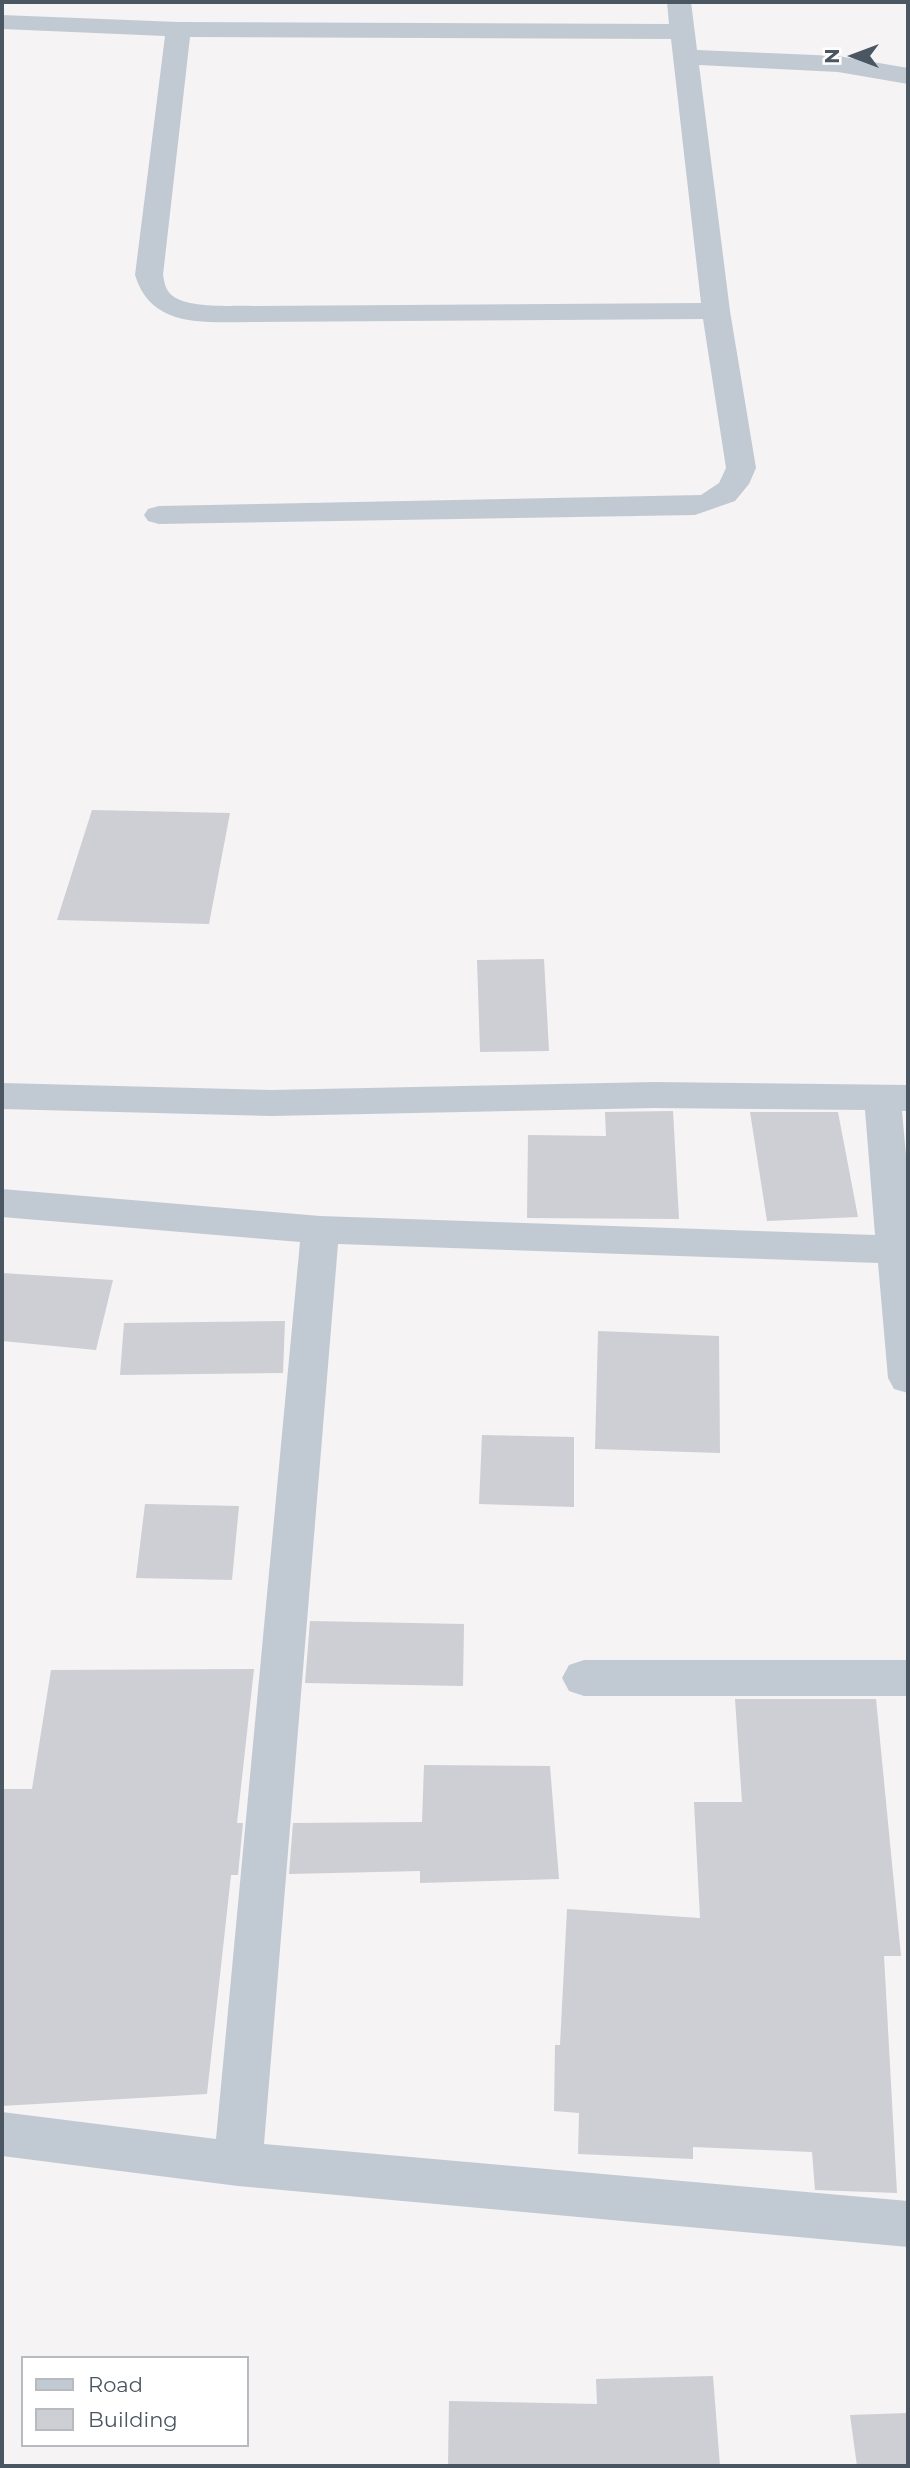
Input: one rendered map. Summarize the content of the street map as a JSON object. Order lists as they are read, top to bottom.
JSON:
{
  "legend": ["Road", "Building"],
  "north": "left"
}
